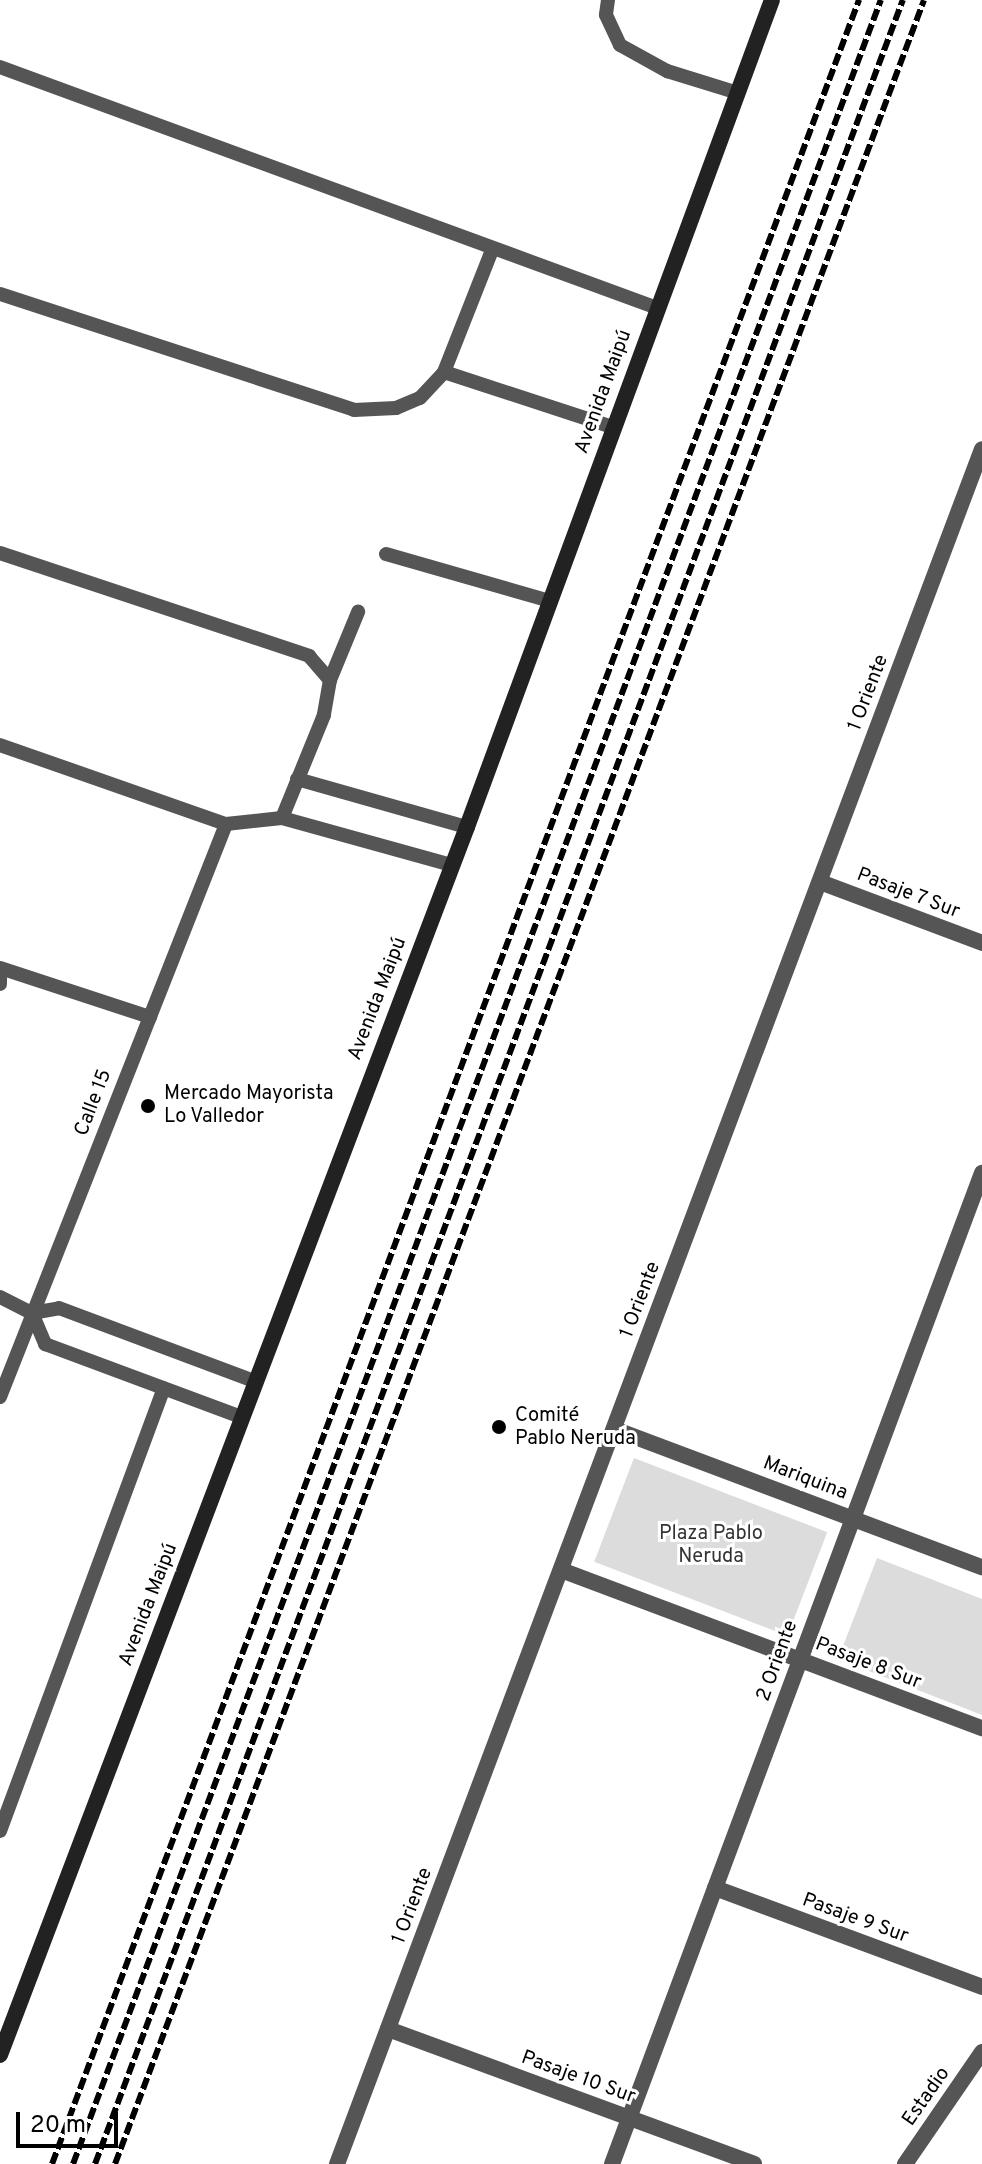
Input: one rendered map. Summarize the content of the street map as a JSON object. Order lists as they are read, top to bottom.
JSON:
{
  "streets": {
    "main road": ["Avenida Maipú"],
    "street": [
      "1 Oriente",
      "Pasaje 7 Sur",
      "Mariquina",
      "2 Oriente",
      "Pasaje 8 Sur",
      "Pasaje 9 Sur",
      "Pasaje 10 Sur",
      "Estadio"
    ],
    "lane": ["Calle 15"]
  },
  "crossings": [
    ["1 Oriente", "Pasaje 7 Sur"],
    ["1 Oriente", "Mariquina"],
    ["1 Oriente", "Pasaje 8 Sur"],
    ["1 Oriente", "Pasaje 10 Sur"],
    ["Mariquina", "2 Oriente"],
    ["2 Oriente", "Pasaje 8 Sur"],
    ["2 Oriente", "Pasaje 9 Sur"],
    ["2 Oriente", "Pasaje 10 Sur"]
  ],
  "parks": ["Plaza Pablo Neruda"],
  "places": ["Mercado Mayorista Lo Valledor", "Comité Pablo Neruda"],
  "scale_bar": "20 m"
}
